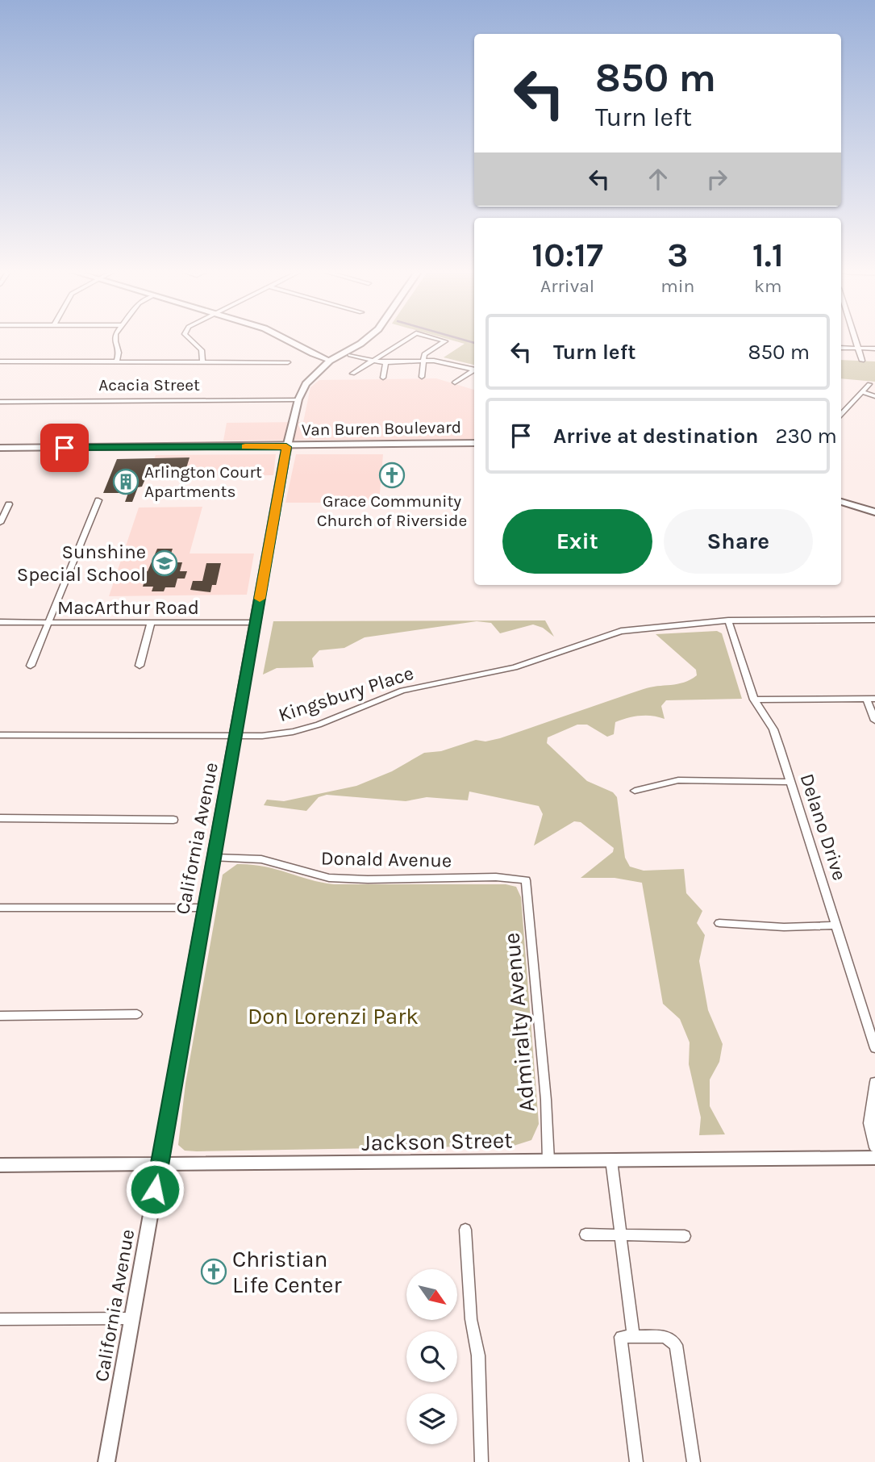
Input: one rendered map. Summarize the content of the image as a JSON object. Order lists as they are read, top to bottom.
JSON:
{
  "streets": {
    "main road": ["Van Buren Boulevard", "California Avenue", "Jackson Street"],
    "street": [
      "Acacia Street",
      "MacArthur Road",
      "Kingsbury Place",
      "Delano Drive",
      "Donald Avenue",
      "Admiralty Avenue"
    ]
  },
  "crossings": [
    ["Acacia Street", "California Avenue"],
    ["Van Buren Boulevard", "California Avenue"],
    ["MacArthur Road", "California Avenue"],
    ["Kingsbury Place", "Delano Drive"],
    ["Kingsbury Place", "California Avenue"],
    ["California Avenue", "Donald Avenue"],
    ["California Avenue", "Jackson Street"],
    ["Donald Avenue", "Admiralty Avenue"],
    ["Admiralty Avenue", "Jackson Street"]
  ],
  "parks": ["Don Lorenzi Park"],
  "places": {
    "church": ["Grace Community Church of Riverside", "Christian Life Center"],
    "building": ["Arlington Court Apartments"],
    "school or university": ["Sunshine Special School"]
  },
  "north": "bottom right",
  "page": {
    "turn": ["850 m", "Turn left"],
    "eta": [
      "10:17",
      "Arrival",
      "3",
      "min",
      "1.1",
      "km"
    ],
    "list": [
      {
        "name": "Turn left",
        "value": "850 m"
      },
      {
        "name": "Arrive at destination",
        "value": "230 m"
      }
    ],
    "buttons": ["Exit", "Share"]
  }
}
